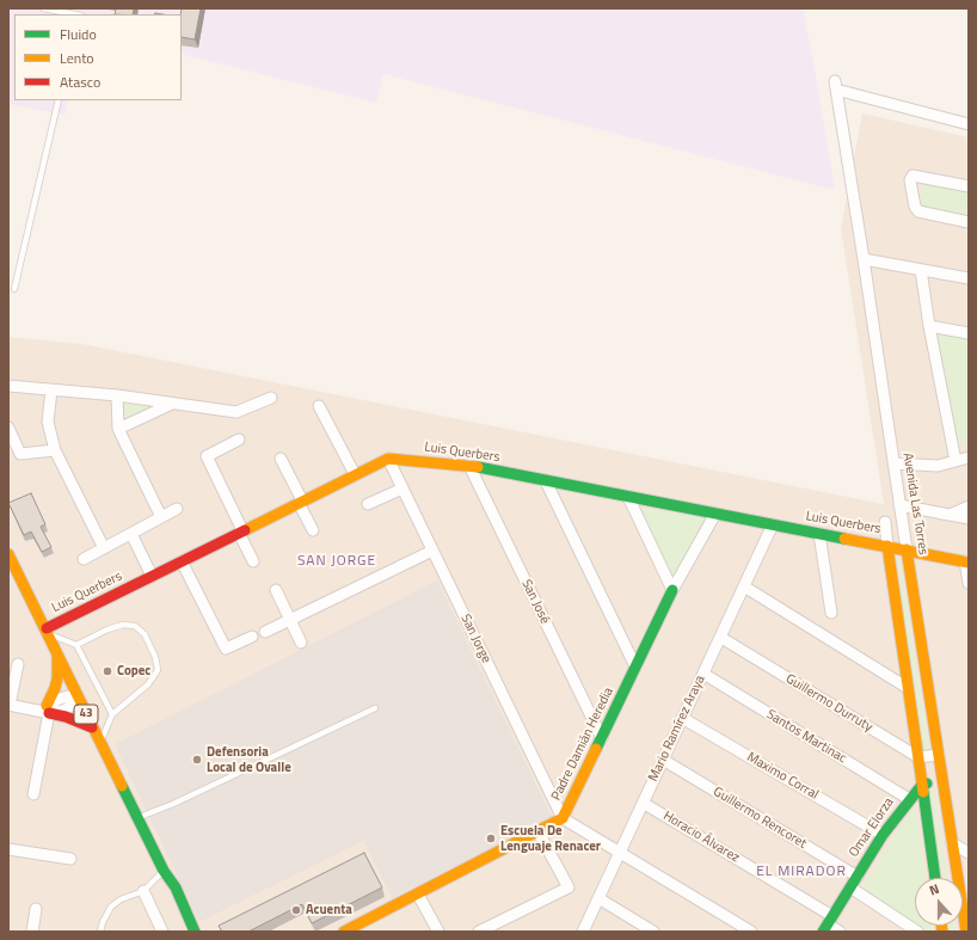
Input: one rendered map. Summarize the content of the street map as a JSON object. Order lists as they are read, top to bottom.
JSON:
{
  "streets": {
    "street": [
      "Luis Querbers",
      "Avenida Las Torres",
      "San José",
      "San Jorge",
      "Guillermo Durruty",
      "43",
      "Mario Ramírez Araya",
      "Santos Martinac",
      "Padre Damián Heredia",
      "Maximo Corral",
      "Guillermo Rencoret",
      "Omar Elorza",
      "Horacio Álvarez"
    ]
  },
  "crossings": [
    ["Luis Querbers", "Avenida Las Torres"],
    ["Luis Querbers", "San José"],
    ["Luis Querbers", "San Jorge"],
    ["Luis Querbers", "43"],
    ["Luis Querbers", "Mario Ramírez Araya"],
    ["Luis Querbers", "Padre Damián Heredia"],
    ["San José", "Padre Damián Heredia"],
    ["San Jorge", "Padre Damián Heredia"],
    ["Guillermo Durruty", "Mario Ramírez Araya"],
    ["Mario Ramírez Araya", "Santos Martinac"],
    ["Mario Ramírez Araya", "Maximo Corral"],
    ["Mario Ramírez Araya", "Guillermo Rencoret"],
    ["Mario Ramírez Araya", "Horacio Álvarez"],
    ["Santos Martinac", "Omar Elorza"],
    ["Maximo Corral", "Omar Elorza"],
    ["Guillermo Rencoret", "Omar Elorza"],
    ["Omar Elorza", "Horacio Álvarez"]
  ],
  "districts": ["SAN JORGE", "EL MIRADOR"],
  "places": [
    "Copec",
    "Defensoria Local de Ovalle",
    "Escuela De Lenguaje Renacer",
    "Acuenta"
  ],
  "legend": ["Fluido", "Lento", "Atasco"],
  "north": "top"
}
